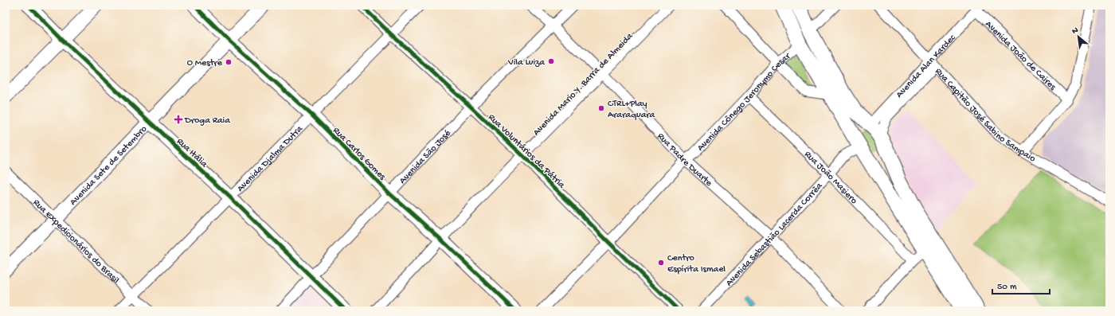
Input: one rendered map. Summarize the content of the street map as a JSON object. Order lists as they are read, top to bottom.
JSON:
{
  "streets": {
    "street": [
      "Avenida João de Caires",
      "Avenida Alan Kardec",
      "Avenida Mario Y. Barra de Almeida",
      "Avenida Cônego Jeronymo Cesar",
      "Rua Capitão José Sabino Sampaio",
      "Rua Voluntários da Pátria",
      "Rua Itália",
      "Rua Carlos Gomes",
      "Avenida São José",
      "Avenida Djalma Dutra",
      "Rua Padre Duarte",
      "Avenida Sete de Setembro",
      "Rua João Masiero",
      "Avenida Sebastião Lacerda Corrêa",
      "Rua Expedicionários do Brasil"
    ]
  },
  "crossings": [
    ["Avenida João de Caires", "Avenida Alan Kardec"],
    ["Avenida Alan Kardec", "Rua Capitão José Sabino Sampaio"],
    ["Avenida Mario Y. Barra de Almeida", "Rua Voluntários da Pátria"],
    ["Avenida Mario Y. Barra de Almeida", "Rua Carlos Gomes"],
    ["Avenida Mario Y. Barra de Almeida", "Rua Padre Duarte"],
    ["Avenida Cônego Jeronymo Cesar", "Rua Voluntários da Pátria"],
    ["Avenida Cônego Jeronymo Cesar", "Rua Padre Duarte"],
    ["Avenida Cônego Jeronymo Cesar", "Rua João Masiero"],
    ["Rua Voluntários da Pátria", "Avenida São José"],
    ["Rua Voluntários da Pátria", "Avenida Djalma Dutra"],
    ["Rua Itália", "Avenida São José"],
    ["Rua Itália", "Avenida Djalma Dutra"],
    ["Rua Itália", "Avenida Sete de Setembro"],
    ["Rua Carlos Gomes", "Avenida São José"],
    ["Rua Carlos Gomes", "Avenida Djalma Dutra"],
    ["Rua Carlos Gomes", "Avenida Sete de Setembro"],
    ["Avenida São José", "Rua Padre Duarte"],
    ["Avenida Djalma Dutra", "Rua Expedicionários do Brasil"],
    ["Rua Padre Duarte", "Avenida Sebastião Lacerda Corrêa"],
    ["Avenida Sete de Setembro", "Rua Expedicionários do Brasil"],
    ["Rua João Masiero", "Avenida Sebastião Lacerda Corrêa"]
  ],
  "places": {
    "other": [
      "Vila Luiza",
      "O Mestre",
      "CTRL+Play Araraquara",
      "Centro Espírita Ismael"
    ],
    "health": ["Droga Raia"]
  },
  "scale_bar": "50 m",
  "north": "top left"
}
